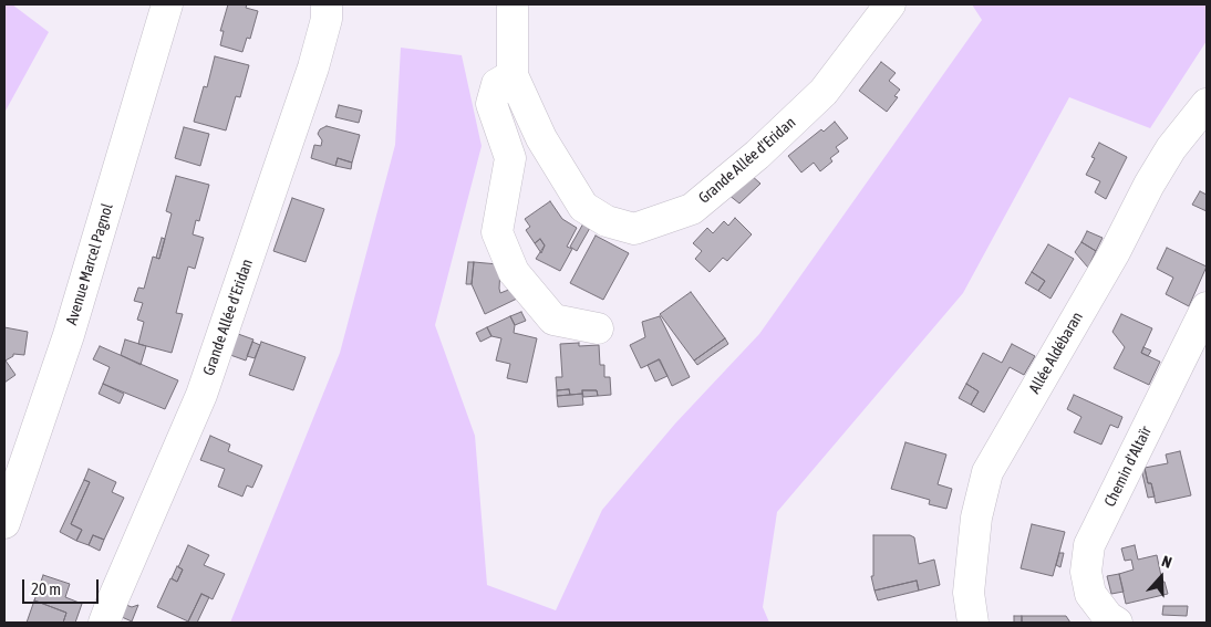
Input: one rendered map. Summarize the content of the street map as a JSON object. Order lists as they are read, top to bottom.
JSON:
{
  "streets": {
    "street": [
      "Grande Allée d'Eridan",
      "Avenue Marcel Pagnol",
      "Allée Aldébaran",
      "Chemin d'Altaïr"
    ]
  },
  "scale_bar": "20 m",
  "north": "top"
}
